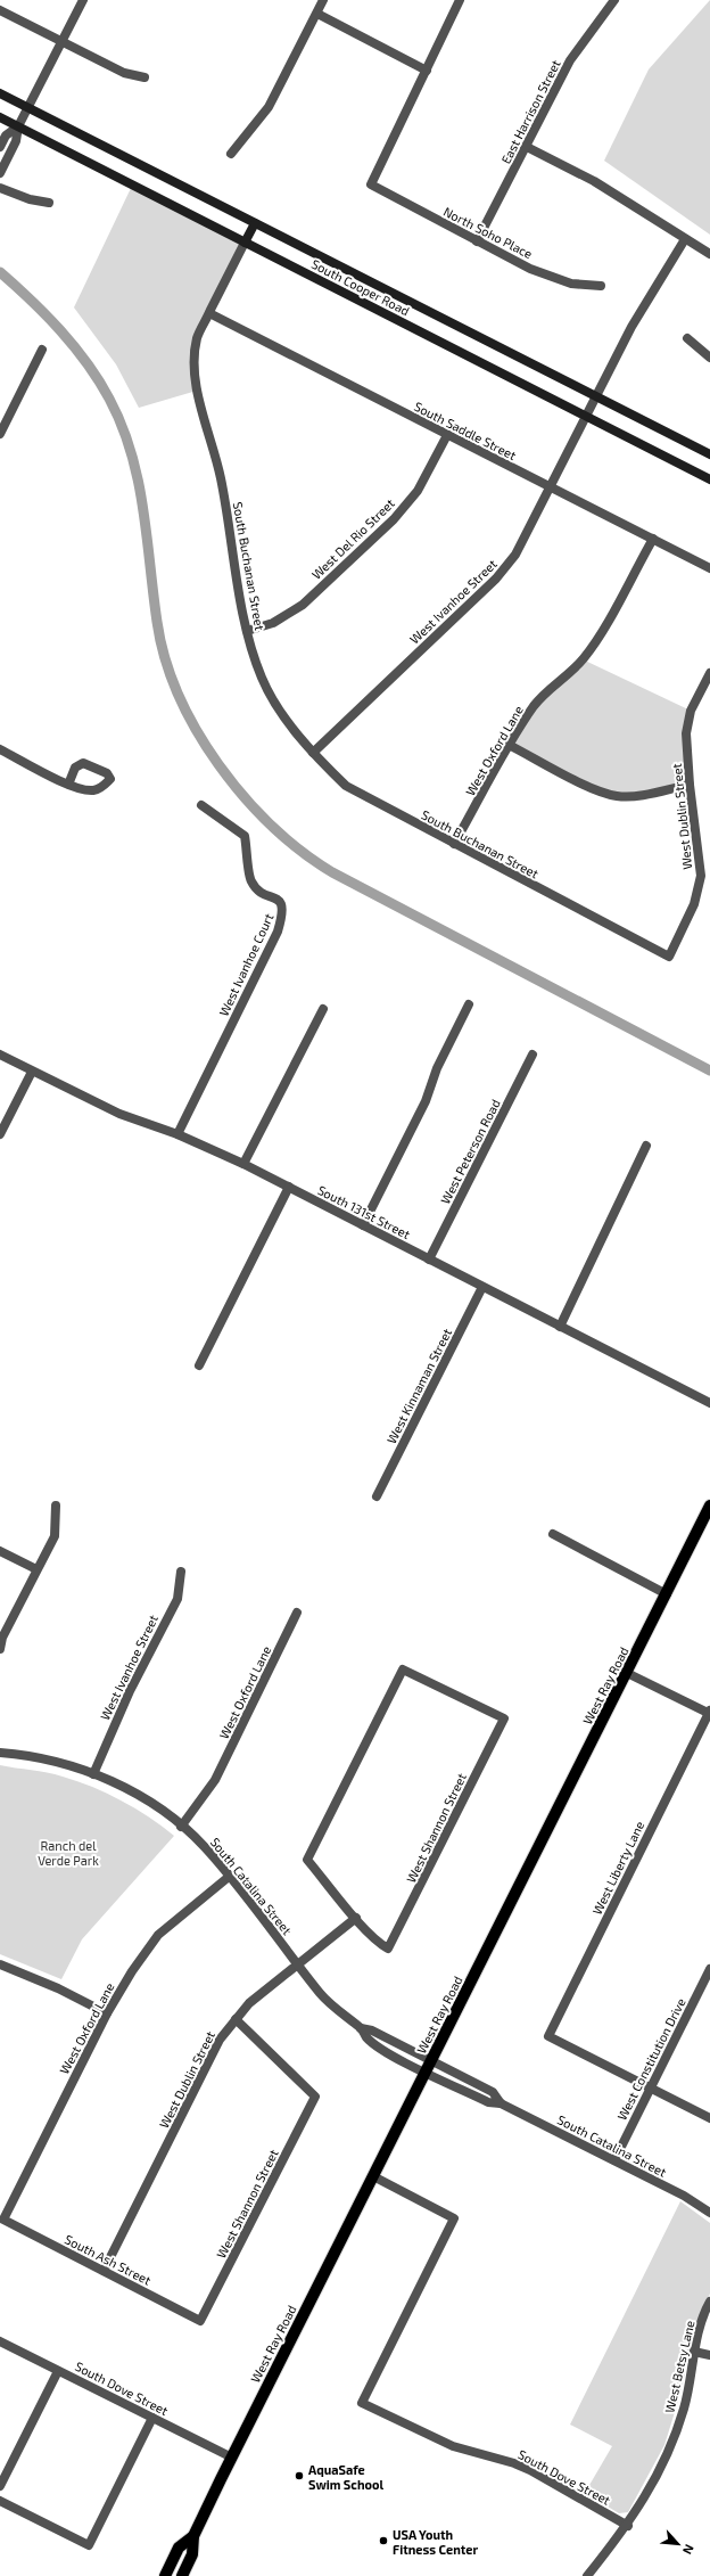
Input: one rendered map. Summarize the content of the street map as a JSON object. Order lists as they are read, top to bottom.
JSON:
{
  "streets": {
    "main road": ["South Cooper Road", "West Ray Road"],
    "street": [
      "East Harrison Street",
      "North Soho Place",
      "South Saddle Street",
      "West Del Rio Street",
      "South Buchanan Street",
      "West Ivanhoe Street",
      "West Oxford Lane",
      "West Dublin Street",
      "West Ivanhoe Court",
      "West Peterson Road",
      "South 131st Street",
      "West Kinnaman Street",
      "West Shannon Street",
      "West Liberty Lane",
      "South Catalina Street",
      "West Constitution Drive",
      "South Ash Street",
      "West Betsy Lane",
      "South Dove Street"
    ]
  },
  "crossings": [
    ["East Harrison Street", "North Soho Place"],
    ["South Cooper Road", "South Buchanan Street"],
    ["South Cooper Road", "West Ivanhoe Street"],
    ["South Saddle Street", "West Del Rio Street"],
    ["South Saddle Street", "South Buchanan Street"],
    ["South Saddle Street", "West Ivanhoe Street"],
    ["South Saddle Street", "West Oxford Lane"],
    ["West Del Rio Street", "South Buchanan Street"],
    ["South Buchanan Street", "West Ivanhoe Street"],
    ["South Buchanan Street", "West Oxford Lane"],
    ["South Buchanan Street", "West Dublin Street"],
    ["West Ivanhoe Street", "South Catalina Street"],
    ["West Oxford Lane", "South Catalina Street"],
    ["West Oxford Lane", "South Ash Street"],
    ["West Dublin Street", "West Shannon Street"],
    ["West Dublin Street", "South Catalina Street"],
    ["West Dublin Street", "South Ash Street"],
    ["West Ivanhoe Court", "South 131st Street"],
    ["West Peterson Road", "South 131st Street"],
    ["South 131st Street", "West Kinnaman Street"],
    ["West Ray Road", "South Catalina Street"],
    ["West Ray Road", "South Dove Street"],
    ["West Shannon Street", "South Ash Street"],
    ["West Liberty Lane", "West Constitution Drive"],
    ["South Catalina Street", "West Constitution Drive"],
    ["West Betsy Lane", "South Dove Street"]
  ],
  "parks": ["Ranch del Verde Park"],
  "places": ["AquaSafe Swim School", "USA Youth Fitness Center"],
  "north": "bottom right"
}
